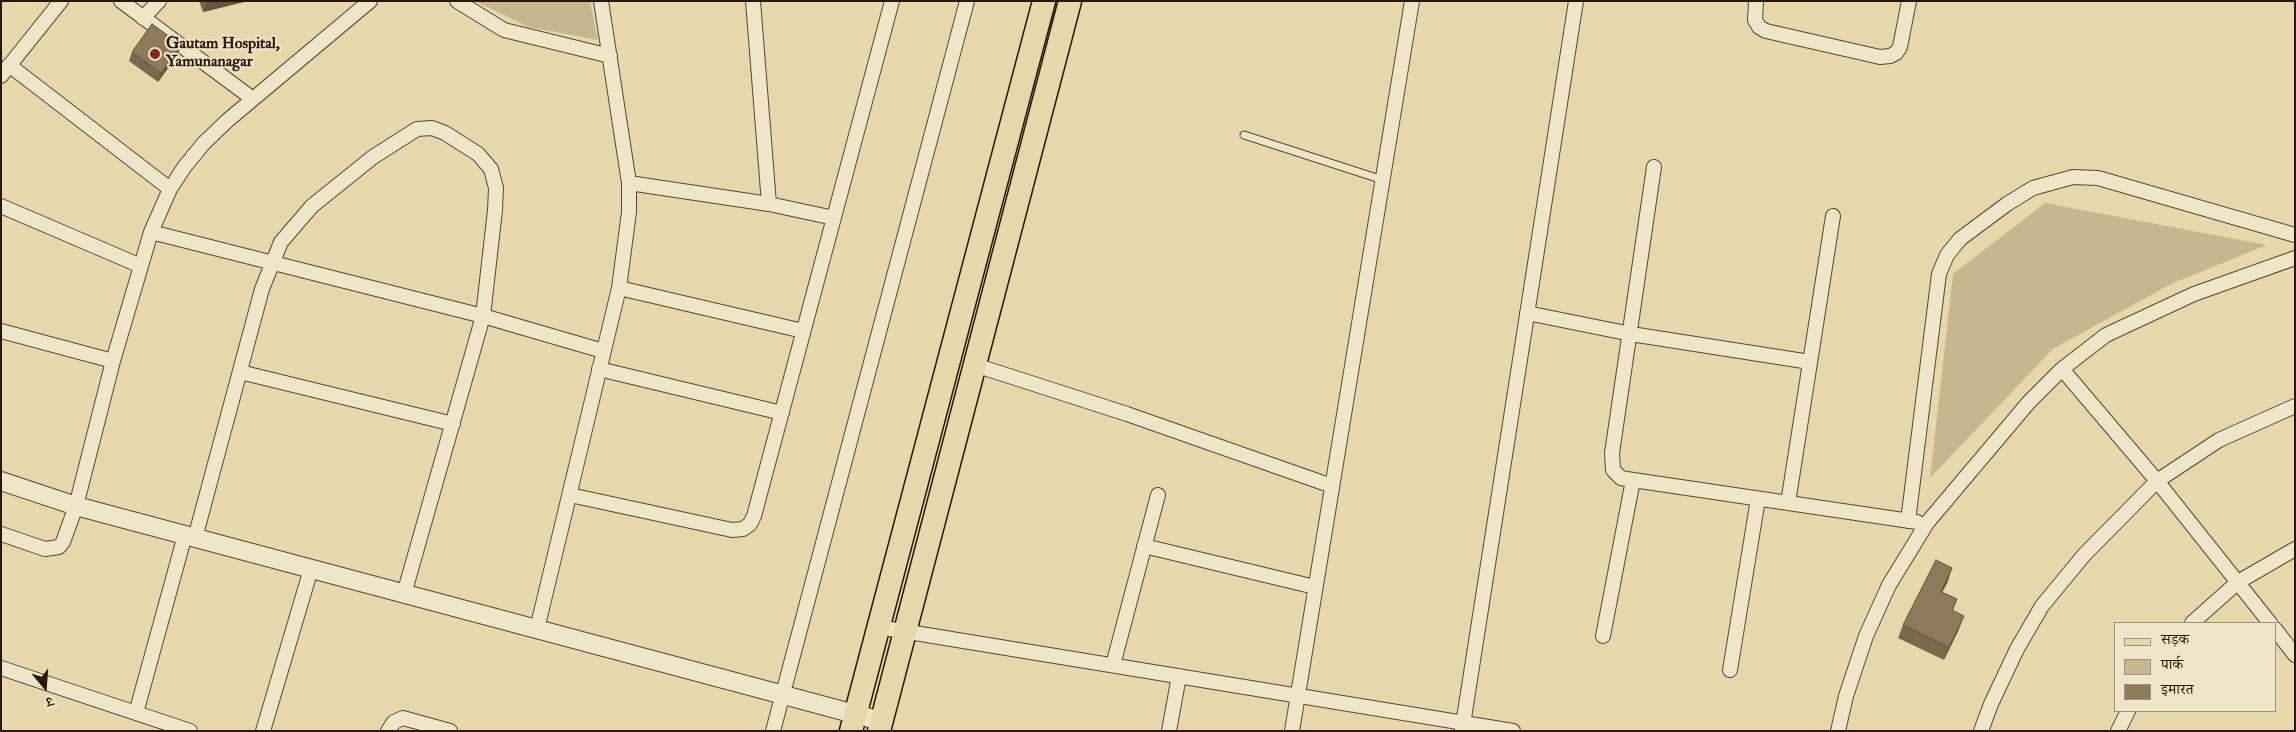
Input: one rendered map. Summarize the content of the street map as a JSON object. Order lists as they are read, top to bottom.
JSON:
{
  "places": ["Gautam Hospital, Yamunanagar"],
  "legend": ["सड़क", "पार्क", "इमारत"],
  "north": "bottom"
}
